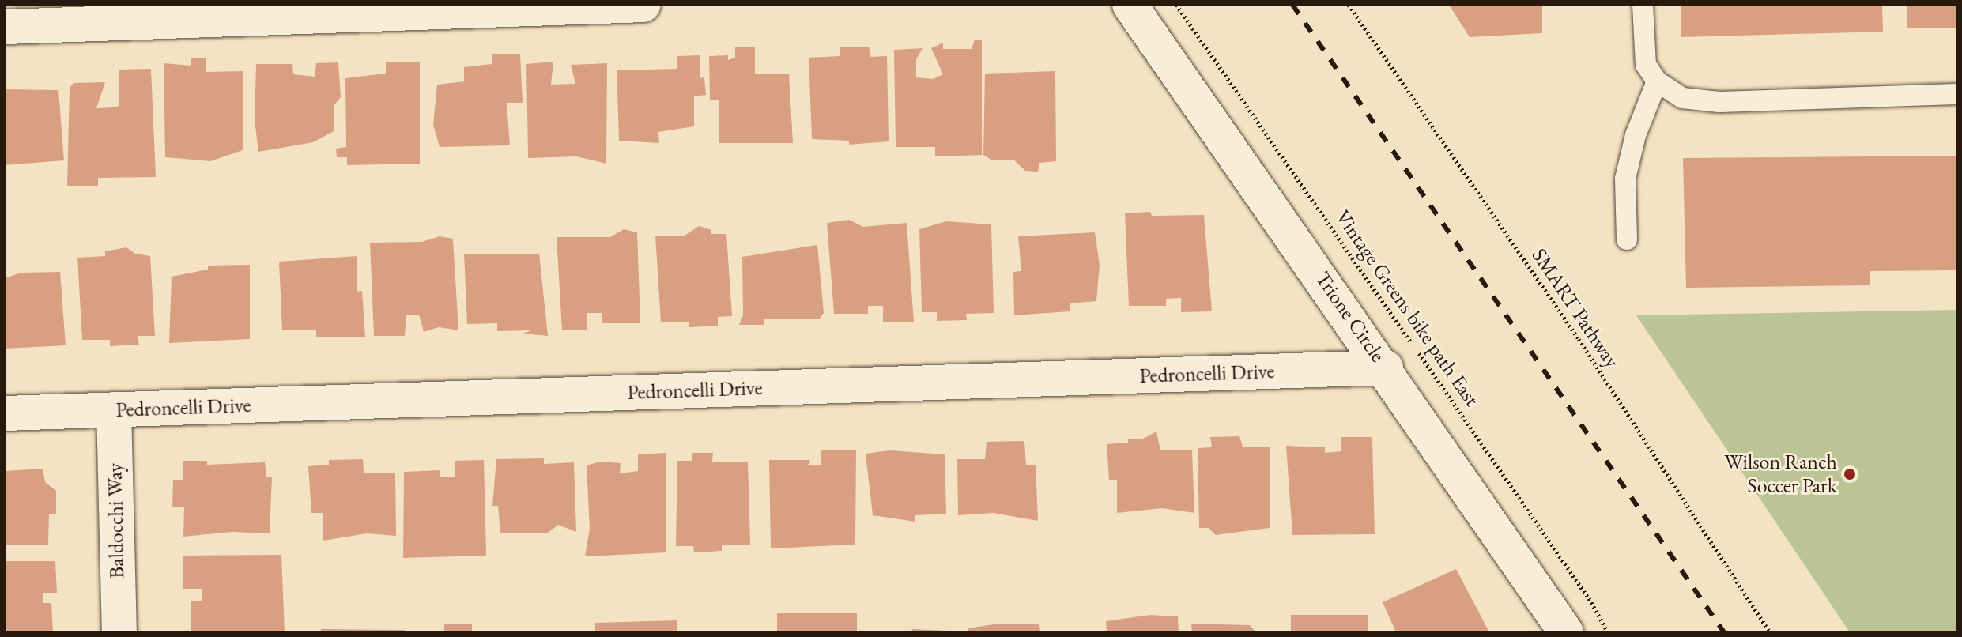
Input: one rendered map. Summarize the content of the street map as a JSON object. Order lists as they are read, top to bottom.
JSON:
{
  "streets": {
    "street": ["Trione Circle", "Pedroncelli Drive", "Baldocchi Way"],
    "path": ["Vintage Greens bike path East", "SMART Pathway"]
  },
  "crossings": [
    ["Trione Circle", "Pedroncelli Drive"],
    ["Pedroncelli Drive", "Baldocchi Way"]
  ],
  "places": ["Wilson Ranch Soccer Park"]
}
